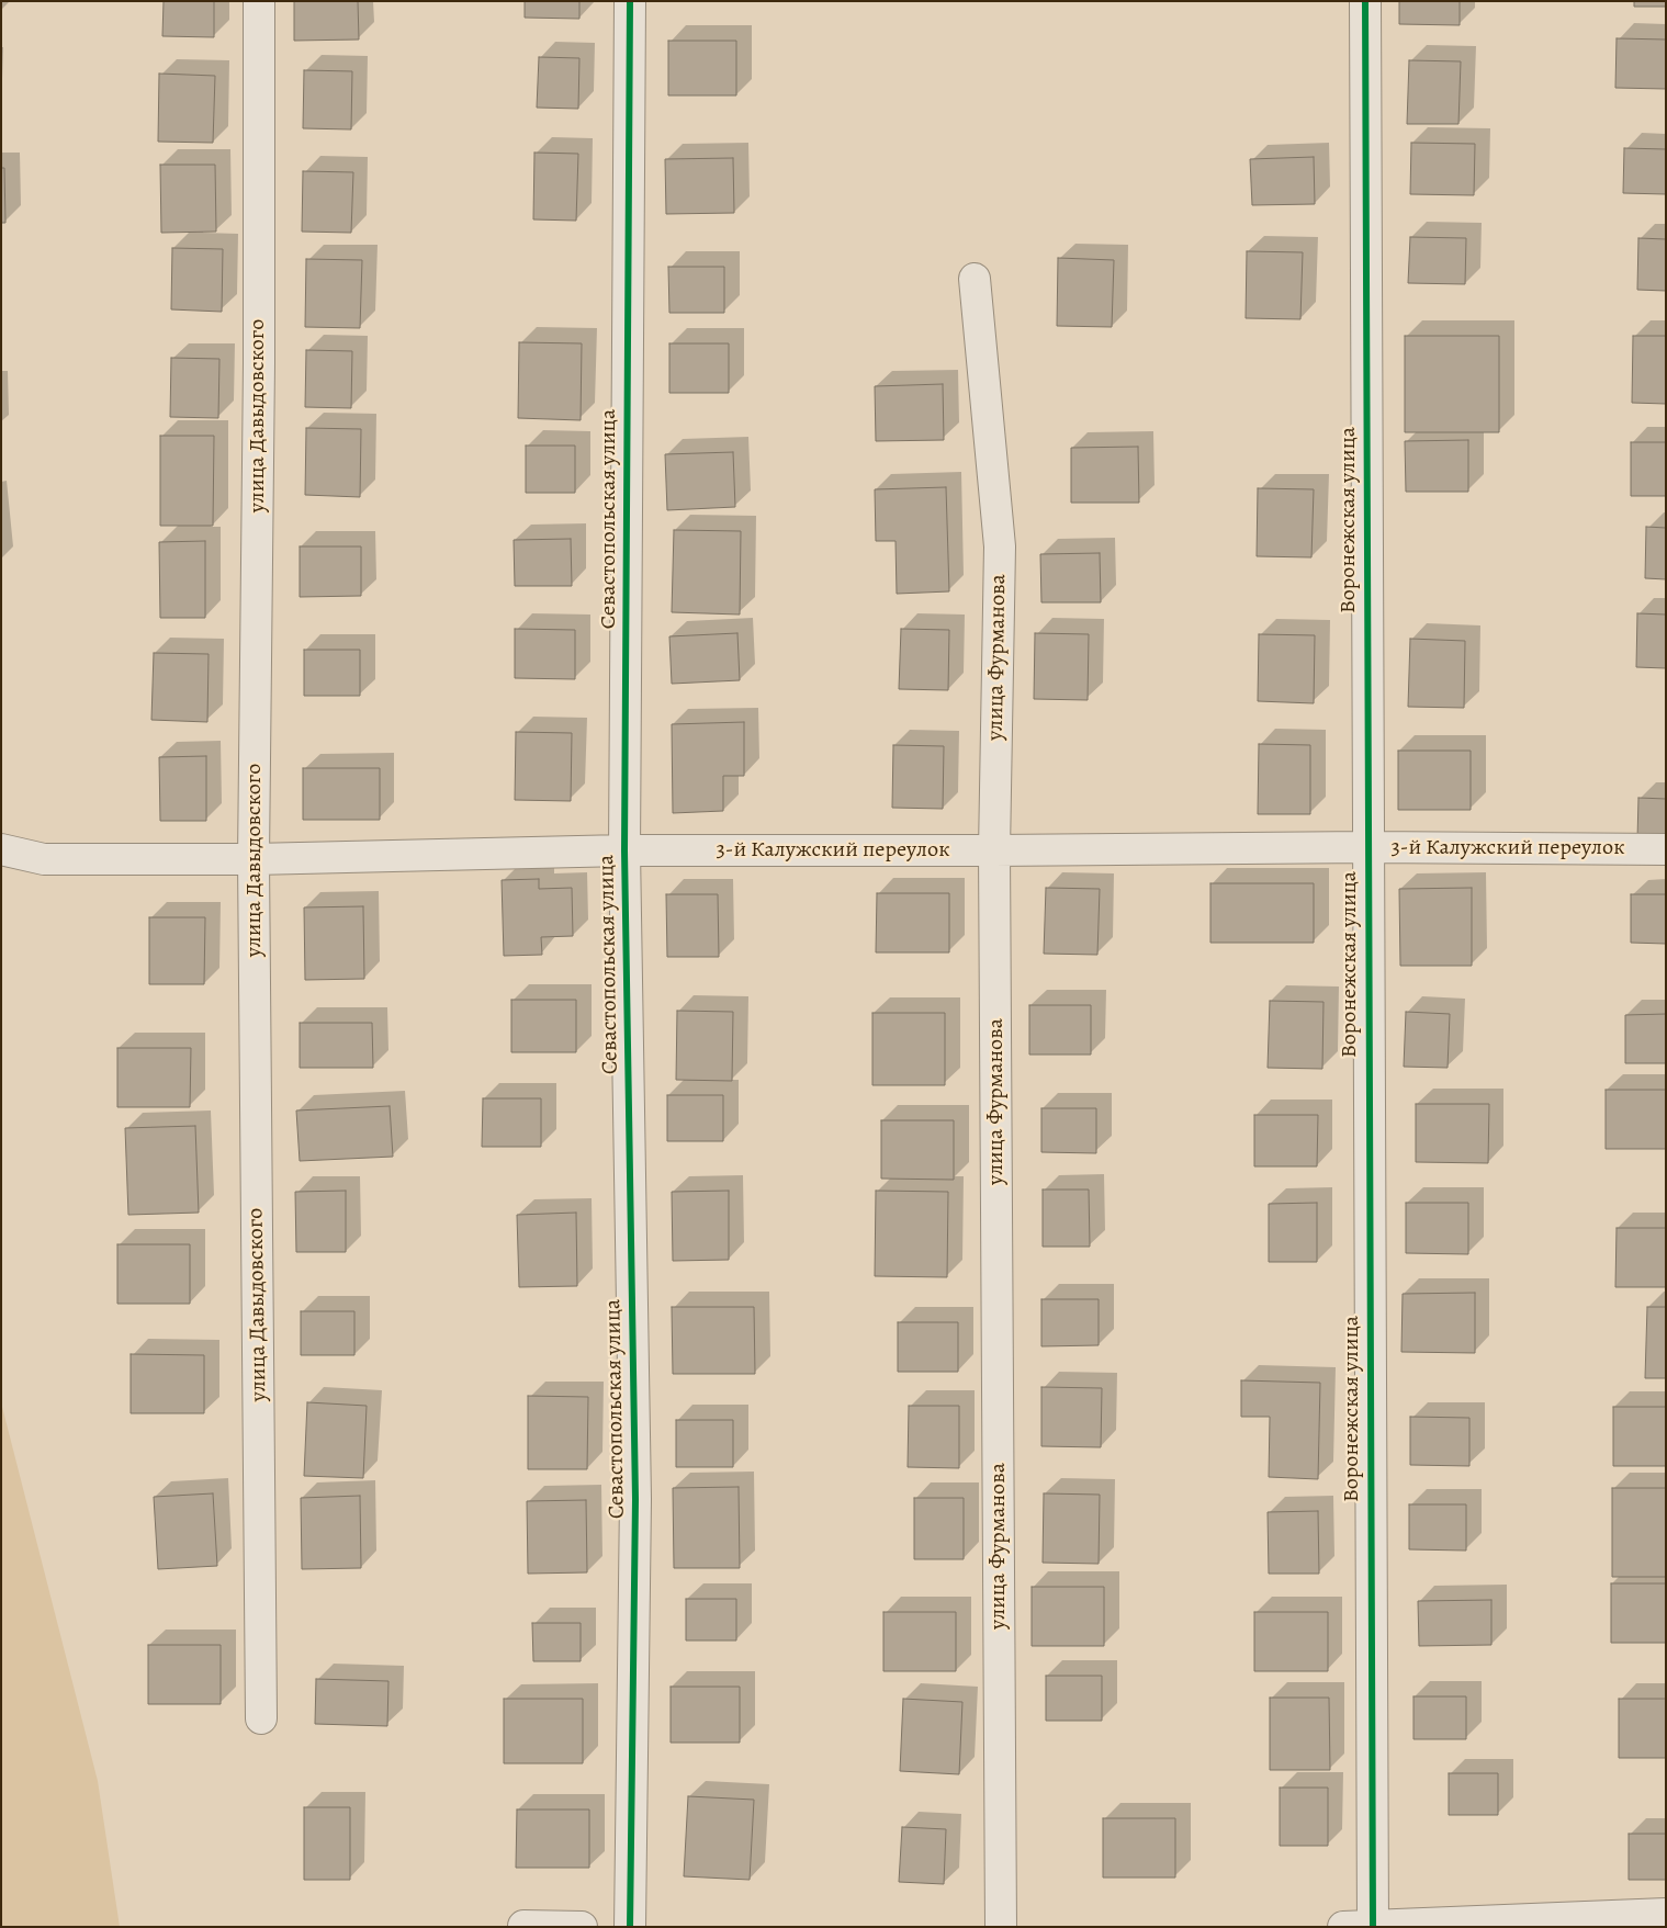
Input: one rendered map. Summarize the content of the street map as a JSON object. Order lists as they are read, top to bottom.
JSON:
{
  "streets": {
    "street": [
      "улица Давыдовского",
      "Севастопольская улица",
      "Воронежская улица",
      "улица Фурманова",
      "3-й Калужский переулок"
    ]
  },
  "crossings": [
    ["улица Давыдовского", "3-й Калужский переулок"],
    ["Севастопольская улица", "3-й Калужский переулок"],
    ["Воронежская улица", "3-й Калужский переулок"],
    ["улица Фурманова", "3-й Калужский переулок"]
  ]
}
